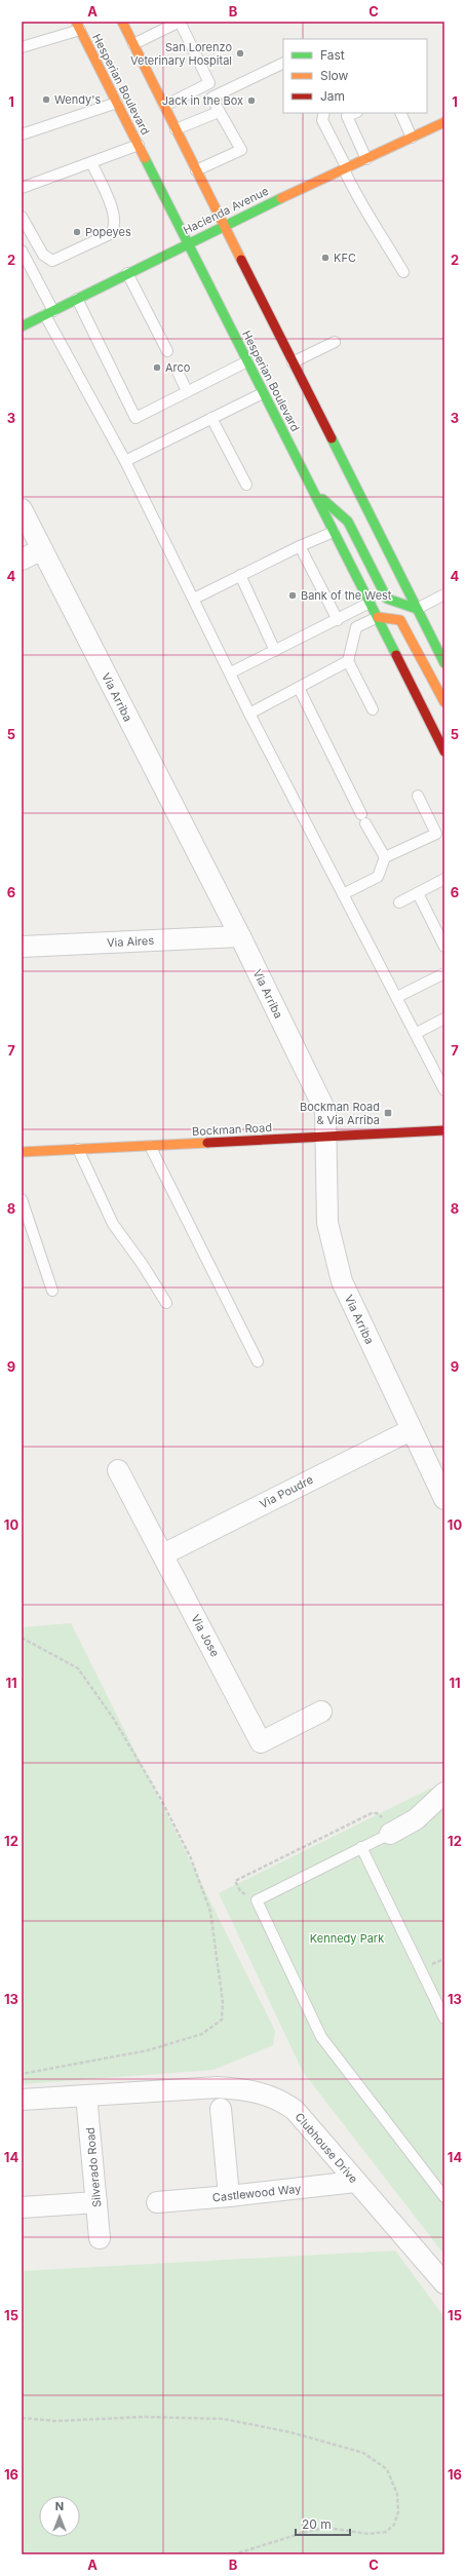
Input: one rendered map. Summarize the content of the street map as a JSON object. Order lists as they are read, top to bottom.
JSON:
{
  "streets": {
    "main road": ["Hesperian Boulevard", "Hacienda Avenue", "Bockman Road"],
    "street": [
      "Via Arriba",
      "Via Aires",
      "Via Poudre",
      "Via Jose",
      "Clubhouse Drive",
      "Silverado Road",
      "Castlewood Way"
    ]
  },
  "crossings": [
    ["Hesperian Boulevard", "Hacienda Avenue"],
    ["Via Arriba", "Via Aires"],
    ["Via Arriba", "Bockman Road"],
    ["Via Arriba", "Via Poudre"],
    ["Via Poudre", "Via Jose"],
    ["Clubhouse Drive", "Silverado Road"],
    ["Clubhouse Drive", "Castlewood Way"]
  ],
  "parks": ["Kennedy Park"],
  "places": {
    "other": [
      "San Lorenzo Veterinary Hospital",
      "Wendy's",
      "Jack in the Box",
      "Popeyes",
      "KFC",
      "Arco",
      "Bank of the West"
    ],
    "transit": ["Bockman Road & Via Arriba"]
  },
  "legend": ["Fast", "Slow", "Jam"],
  "scale_bar": "20 m",
  "north": "top",
  "grid": {
    "columns": ["A", "B", "C"],
    "rows": [
      "1",
      "2",
      "3",
      "4",
      "5",
      "6",
      "7",
      "8",
      "9",
      "10",
      "11",
      "12",
      "13",
      "14",
      "15",
      "16"
    ]
  }
}
